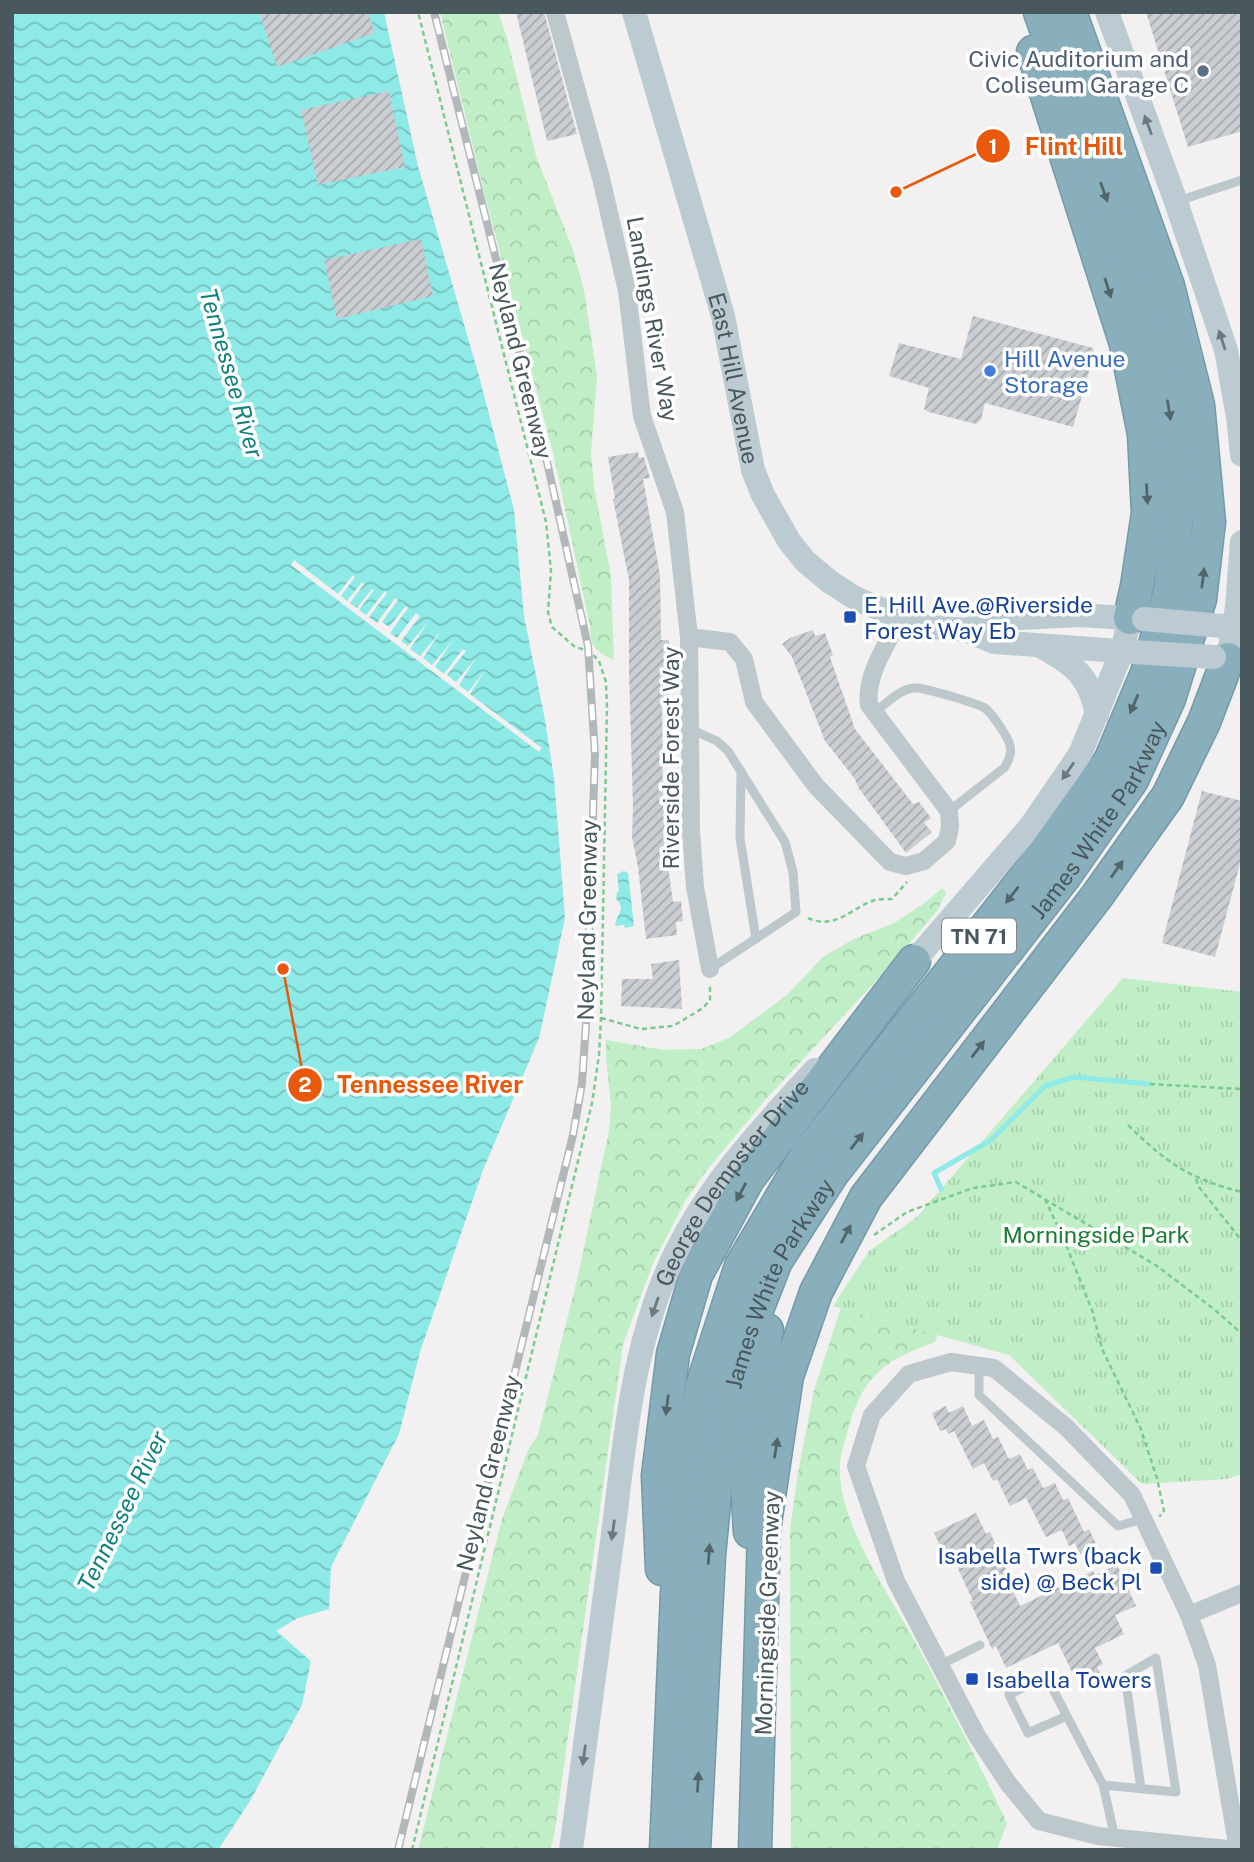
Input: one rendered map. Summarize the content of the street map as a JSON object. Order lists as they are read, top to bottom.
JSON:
{
  "streets": {
    "highway": ["James White Parkway", "TN 71"],
    "main road": ["East Hill Avenue", "George Dempster Drive"],
    "street": ["Landings River Way", "Riverside Forest Way"],
    "path": ["Neyland Greenway"]
  },
  "crossings": [
    ["Landings River Way", "Riverside Forest Way"],
    ["East Hill Avenue", "George Dempster Drive"]
  ],
  "one_way": ["George Dempster Drive"],
  "water": ["Tennessee River"],
  "parks": ["Morningside Park"],
  "places": {
    "other": [
      "Civic Auditorium and Coliseum Garage C",
      "Flint Hill",
      "Hill Avenue Storage",
      "Tennessee River"
    ],
    "transit": ["E. Hill Ave.@Riverside Forest Way Eb", "Isabella Twrs (back side) @ Beck Pl", "Isabella Towers"]
  }
}
